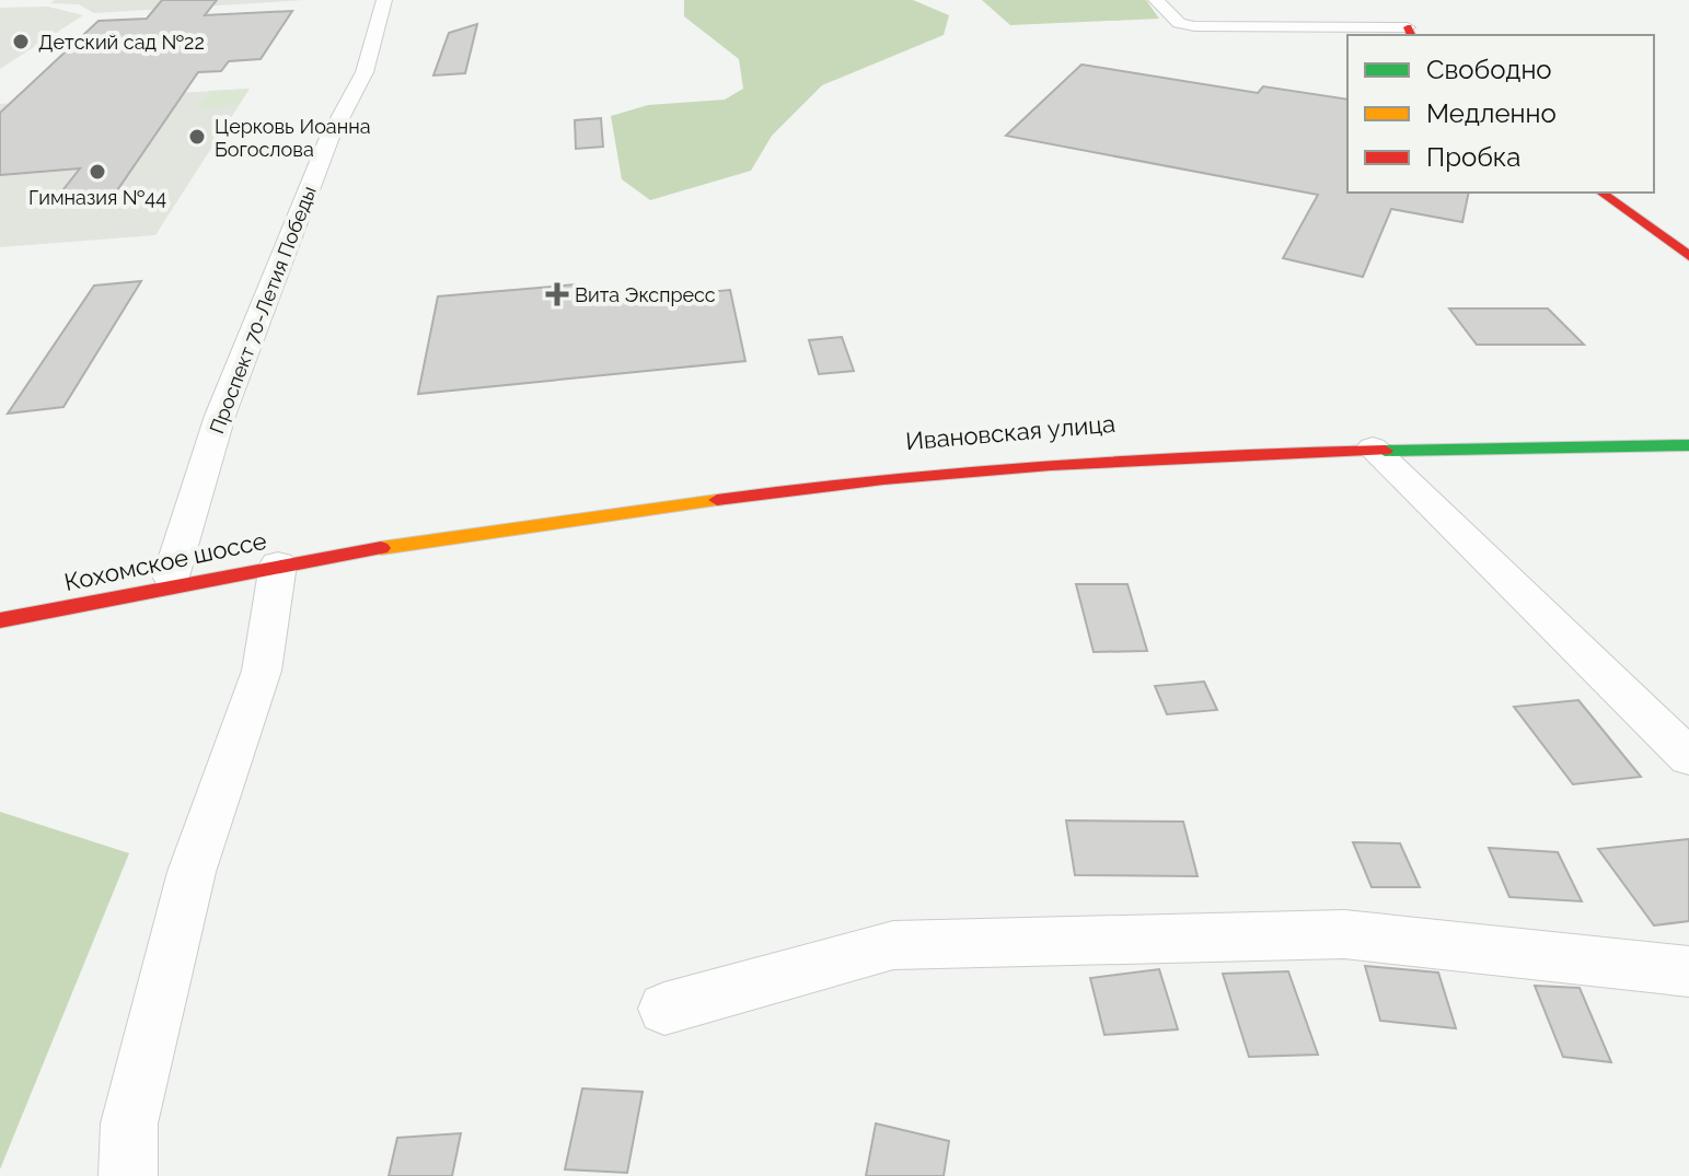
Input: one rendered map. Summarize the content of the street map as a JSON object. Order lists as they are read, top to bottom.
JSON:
{
  "streets": {
    "main road": ["Ивановская улица", "Кохомское шоссе"],
    "street": ["Проспект 70-Летия Победы"]
  },
  "crossings": [
    ["Проспект 70-Летия Победы", "Кохомское шоссе"],
    ["Ивановская улица", "Кохомское шоссе"]
  ],
  "places": {
    "other": ["Детский сад №22", "Церковь Иоанна Богослова", "Гимназия №44"],
    "health": ["Вита Экспресс"]
  },
  "legend": ["Свободно", "Медленно", "Пробка"]
}
